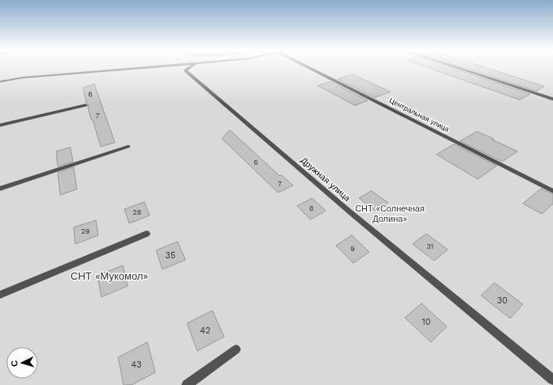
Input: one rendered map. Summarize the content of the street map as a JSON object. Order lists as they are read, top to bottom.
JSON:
{
  "streets": {
    "street": ["Центральная улица", "Дружная улица"]
  },
  "parks": ["СНТ «Солнечная Долина»", "СНТ «Мукомол»"],
  "house_numbers": [
    "6",
    "7",
    "6",
    "7",
    "8",
    "28",
    "29",
    "31",
    "9",
    "35",
    "30",
    "10",
    "42",
    "43"
  ],
  "north": "left"
}
